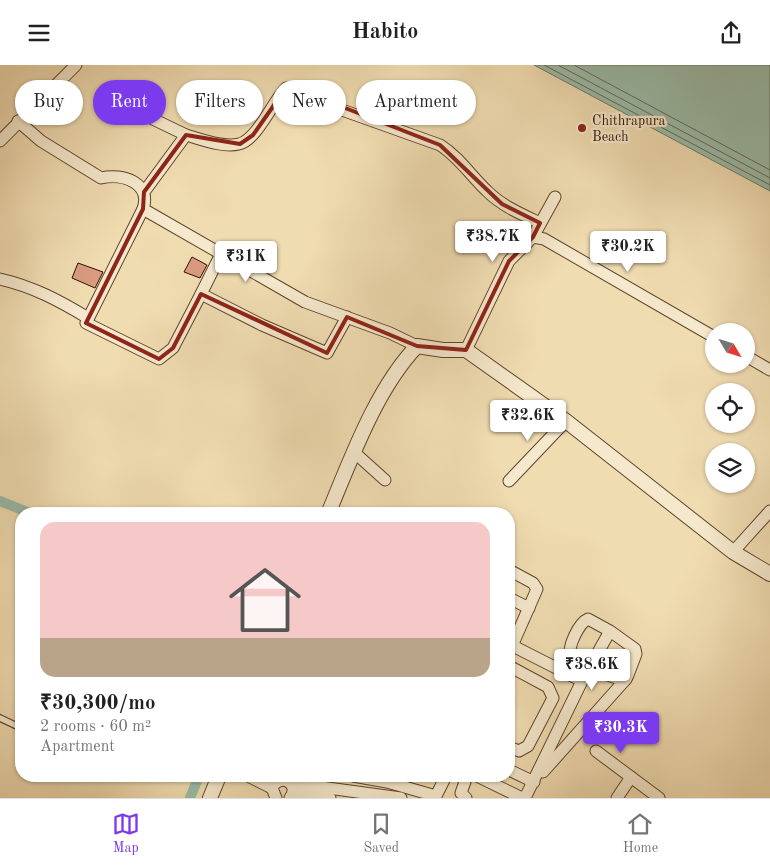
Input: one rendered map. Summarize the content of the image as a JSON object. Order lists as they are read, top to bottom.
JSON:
{
  "places": ["Chithrapura Beach"],
  "north": "bottom right",
  "page": {
    "header": "Habito",
    "chip": [
      "Buy",
      "Rent",
      "Filters",
      "New",
      "Apartment"
    ],
    "price": [
      "₹38.7K",
      "₹30.2K",
      "₹31K",
      "₹32.6K",
      "₹38.6K",
      "₹30.3K"
    ],
    "list": [
      {
        "name": "₹30,300/mo",
        "note": "2 rooms · 60 m² · Apartment"
      }
    ],
    "tabs": ["Map", "Saved", "Home"]
  }
}
